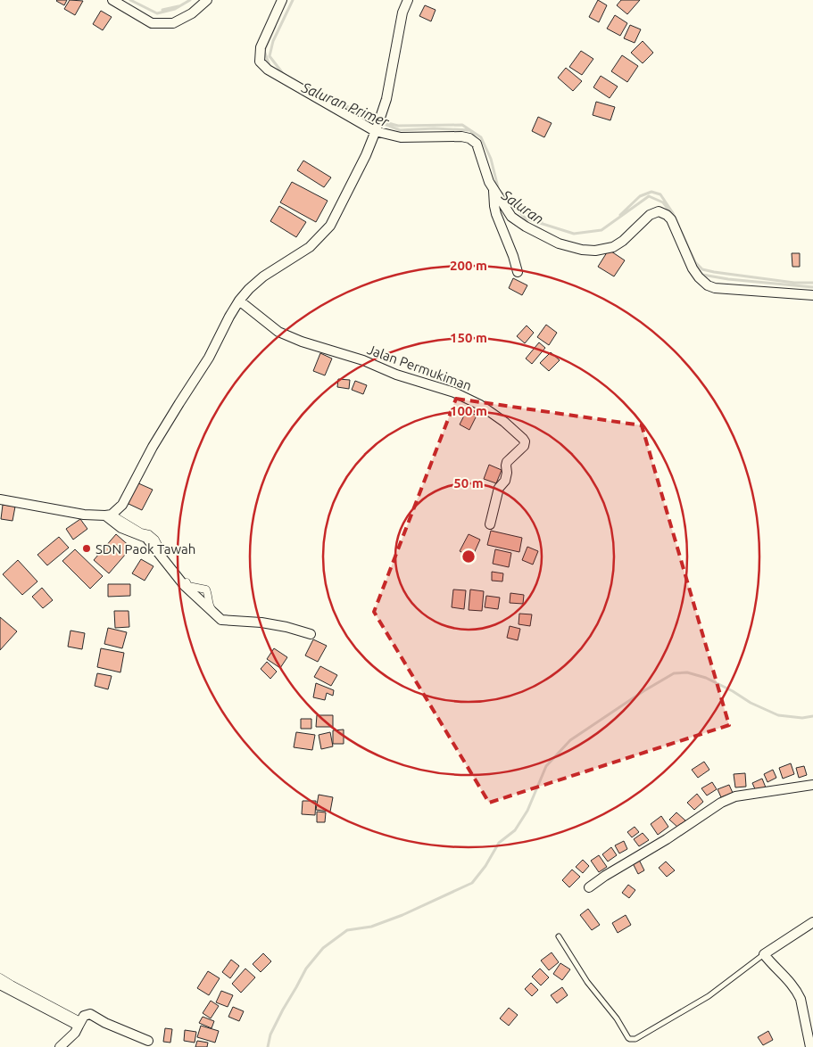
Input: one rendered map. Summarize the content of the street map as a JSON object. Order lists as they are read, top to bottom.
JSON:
{
  "streets": {
    "street": ["Jalan Permukiman"]
  },
  "water": ["Saluran Primer", "Saluran"],
  "places": ["SDN Paok Tawah"],
  "rings": [
    "200 m",
    "150 m",
    "100 m",
    "50 m"
  ]
}
